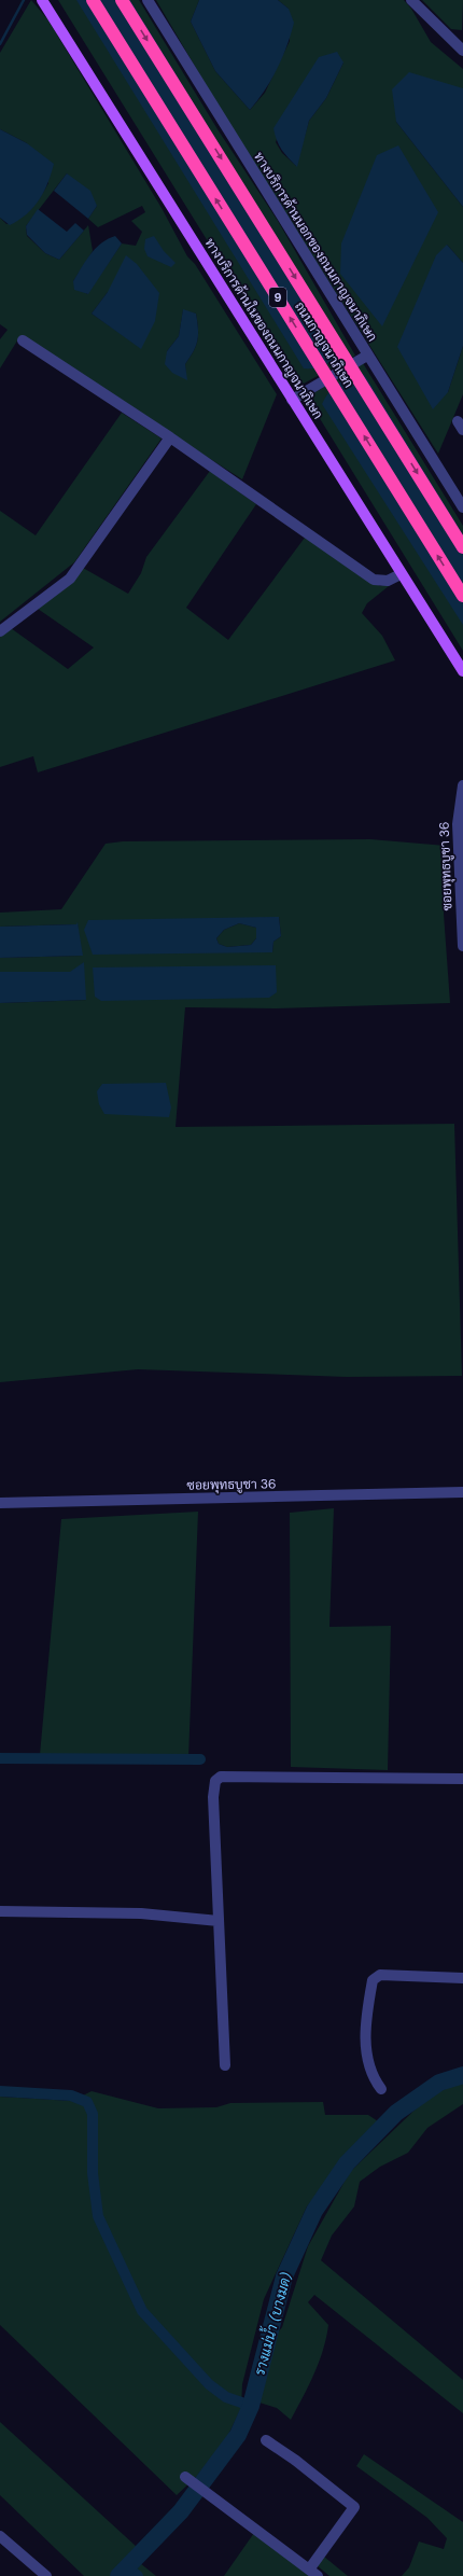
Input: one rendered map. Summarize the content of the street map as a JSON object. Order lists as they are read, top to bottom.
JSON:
{
  "streets": {
    "highway": ["9", "ถนนกาญจนาภิเษก"],
    "main road": ["ทางบริการด้านในของถนนกาญจนาภิเษก"],
    "street": ["ทางบริการด้านนอกของถนนกาญจนาภิเษก", "ซอยพุทธบูชา 36"]
  },
  "water": ["รางแม่น้ำ (บางมด)"]
}
